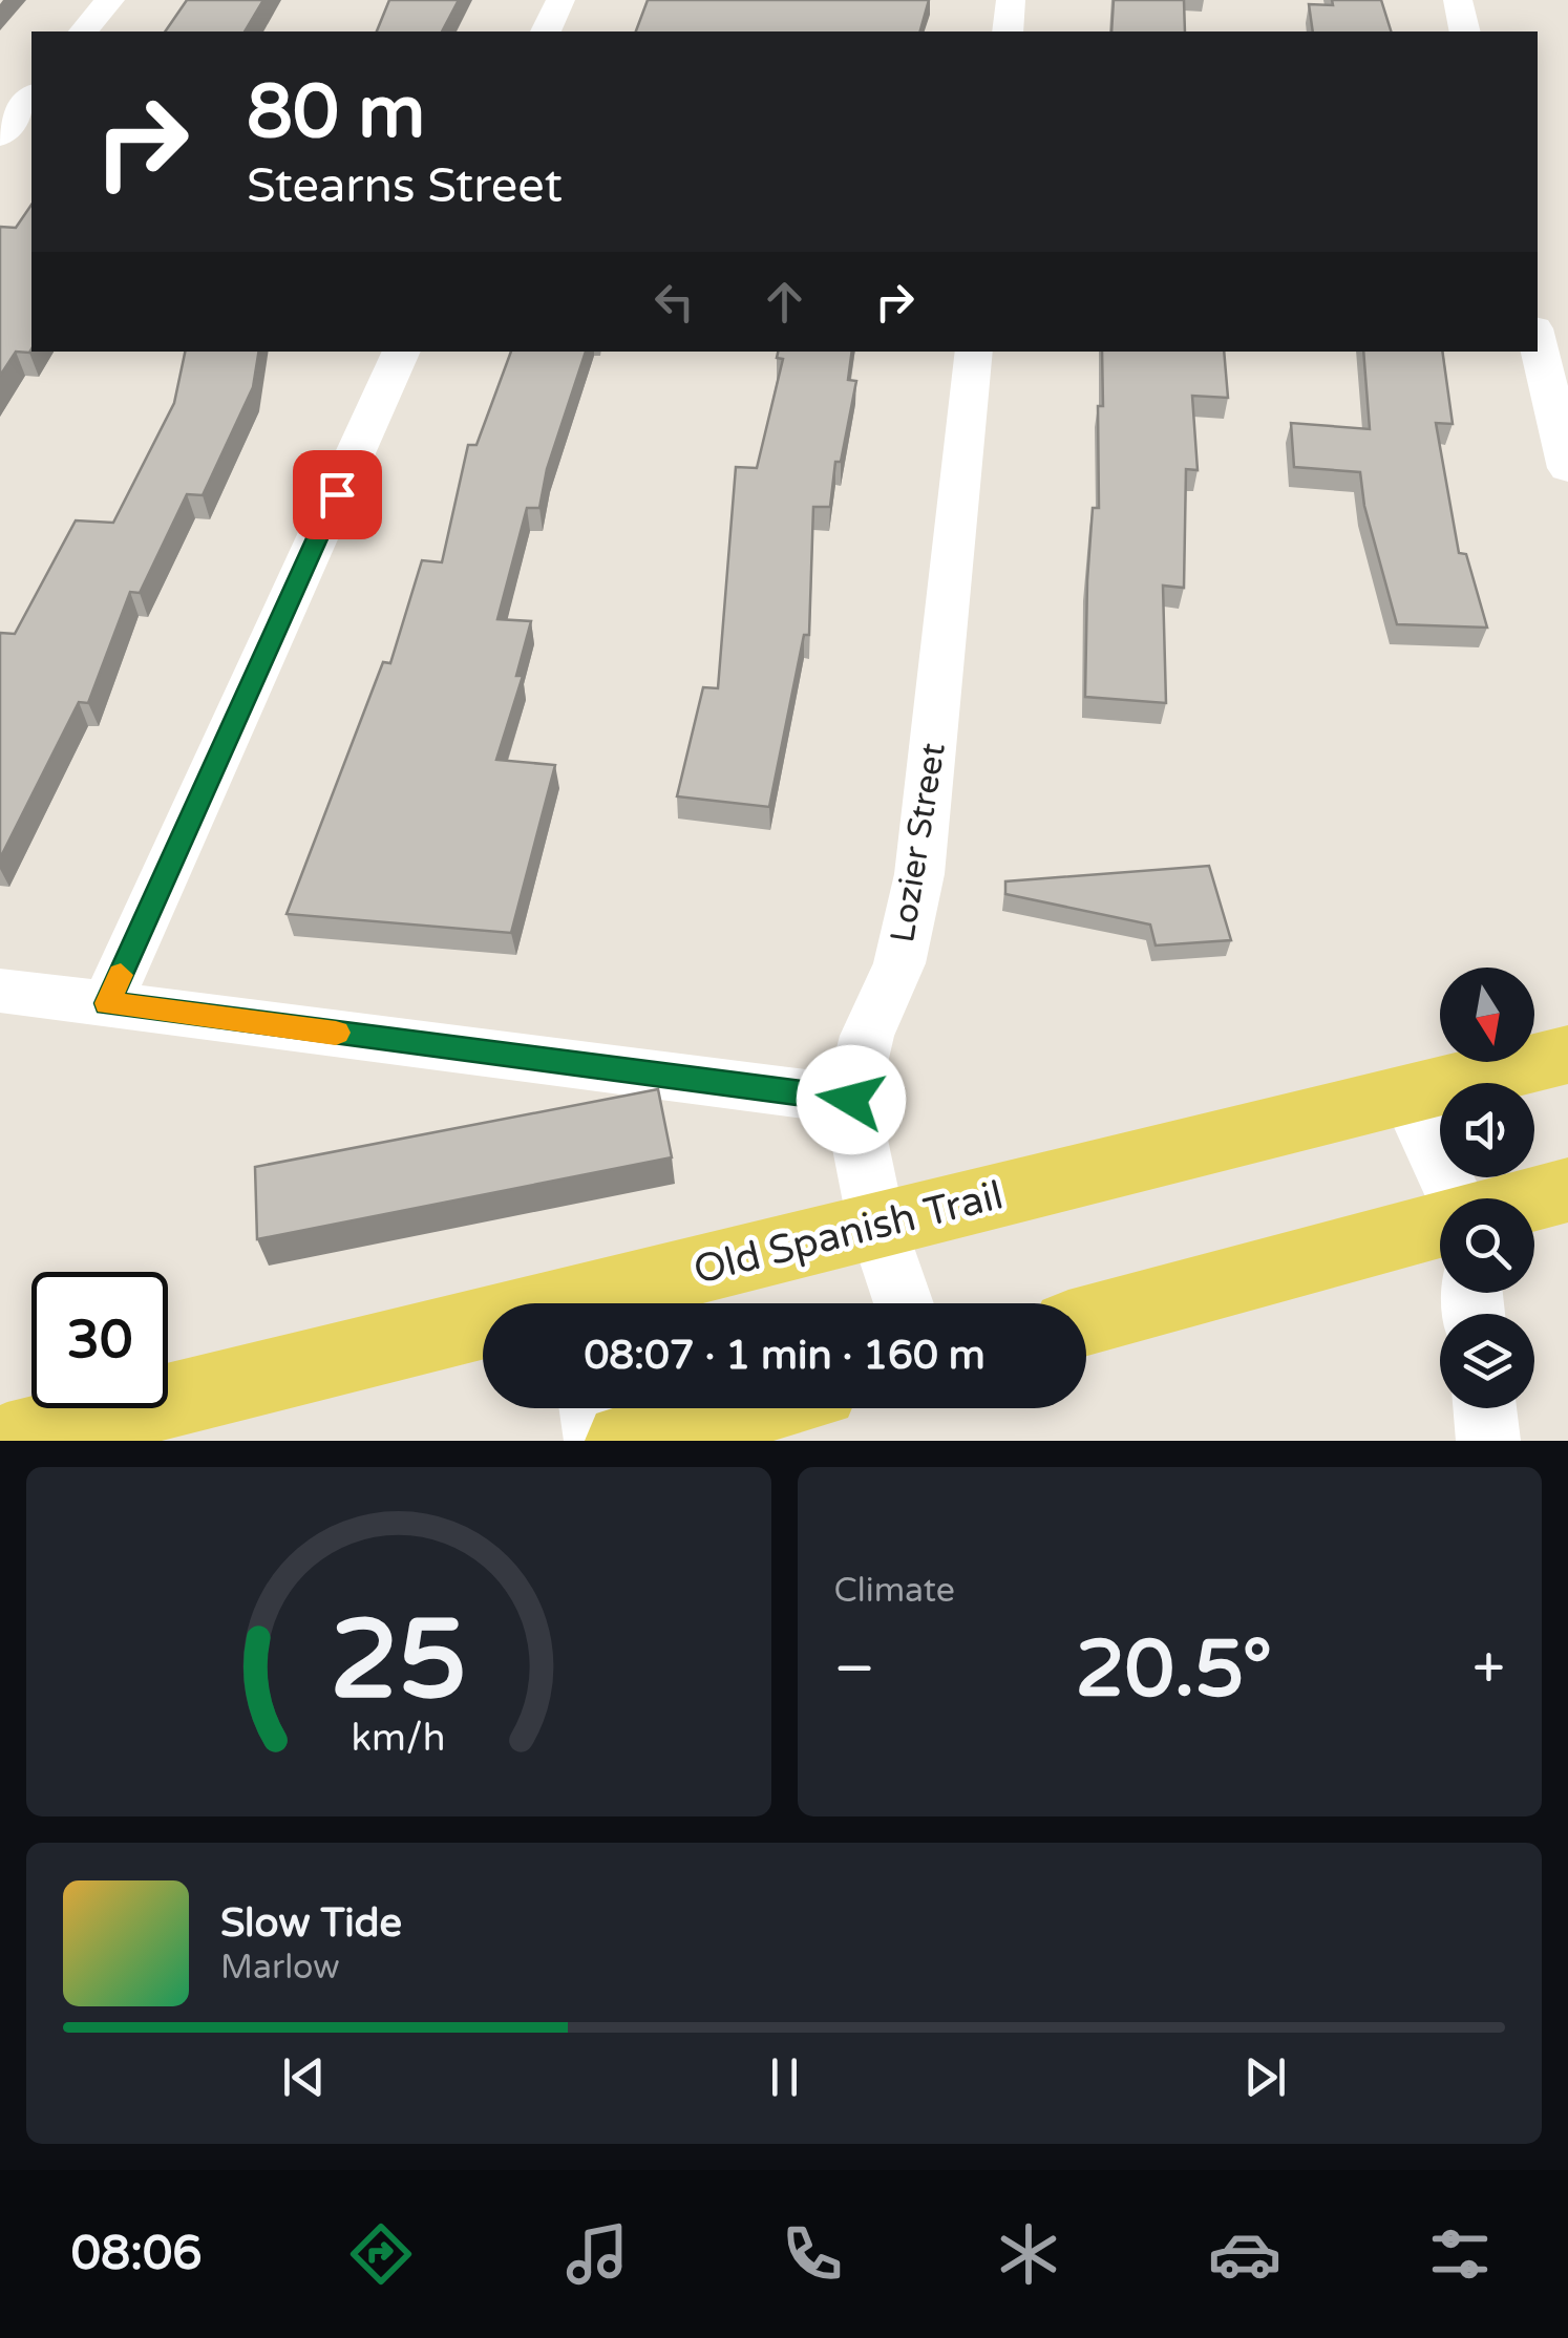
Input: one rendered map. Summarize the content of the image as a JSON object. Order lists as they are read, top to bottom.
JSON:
{
  "streets": {
    "main road": ["Old Spanish Trail"],
    "street": ["Lozier Street"]
  },
  "crossings": [
    ["Lozier Street", "Old Spanish Trail"]
  ],
  "north": "bottom",
  "page": {
    "turn": ["80 m", "Stearns Street"],
    "limit": "30",
    "trip": "08:07 · 1 min · 160 m",
    "tile": "Climate",
    "heat": ["−", "20.5°", "+"],
    "song": ["Slow Tide", "Marlow"],
    "tabs": "08:06",
    "gauge": ["25", "km/h"]
  }
}
